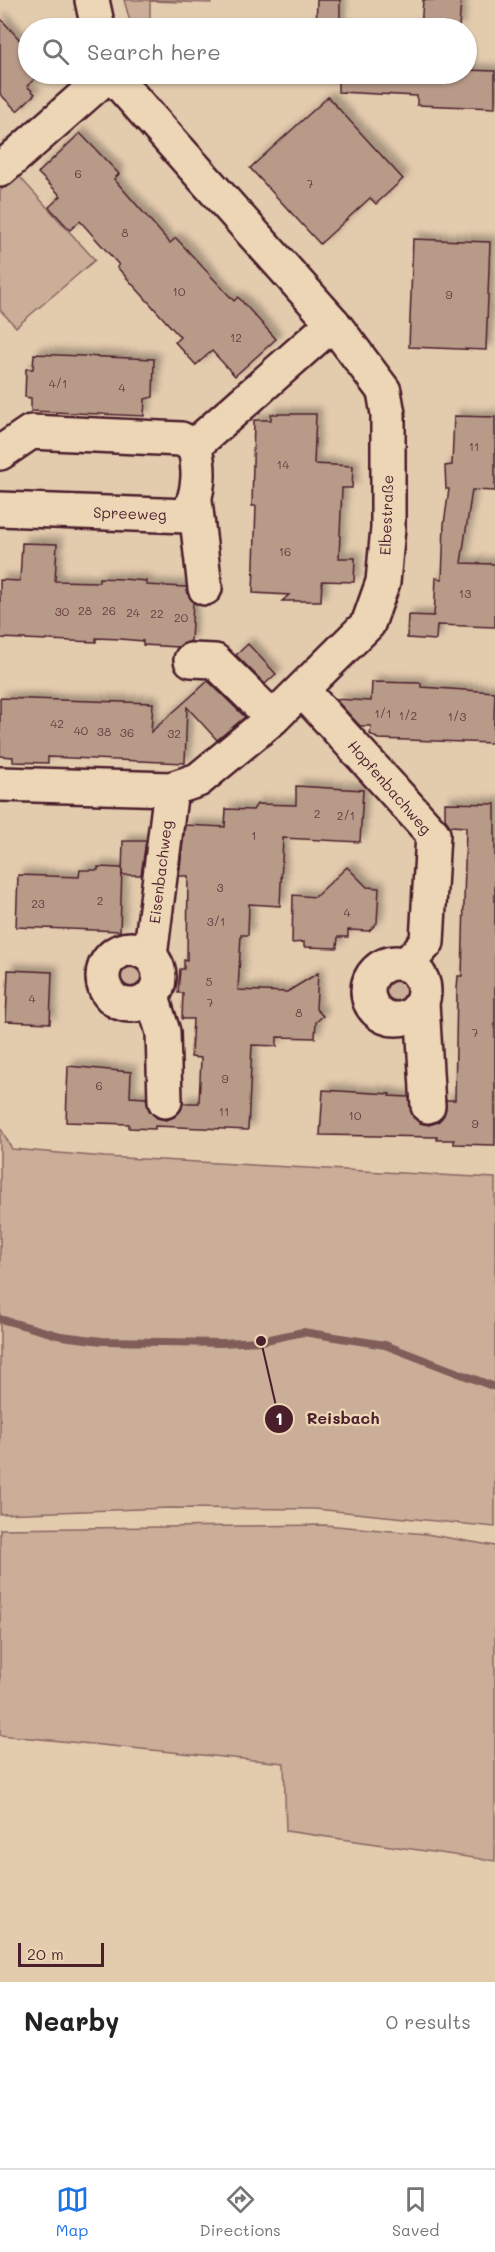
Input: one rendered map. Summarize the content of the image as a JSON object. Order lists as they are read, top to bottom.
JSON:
{
  "streets": {
    "street": [
      "Spreeweg",
      "Elbestraße",
      "Hopfenbachweg",
      "Eisenbachweg"
    ]
  },
  "crossings": [
    ["Elbestraße", "Hopfenbachweg"],
    ["Elbestraße", "Eisenbachweg"]
  ],
  "places": ["Reisbach"],
  "house_numbers": [
    "6",
    "7",
    "8",
    "10",
    "9",
    "12",
    "4/1",
    "4",
    "11",
    "14",
    "16",
    "13",
    "28",
    "26",
    "30",
    "24",
    "22",
    "20",
    "1/1",
    "1/2",
    "1/3",
    "42",
    "40",
    "38",
    "36",
    "32",
    "2",
    "2/1",
    "1",
    "3",
    "2",
    "23",
    "4",
    "3/1",
    "5",
    "4",
    "7",
    "8",
    "7",
    "9",
    "6",
    "11",
    "10",
    "9"
  ],
  "scale_bar": "20 m",
  "page": {
    "search": "Search here",
    "scale": "20 m",
    "heading": ["Nearby", "0 results"],
    "nav": ["Map", "Directions", "Saved"]
  }
}
